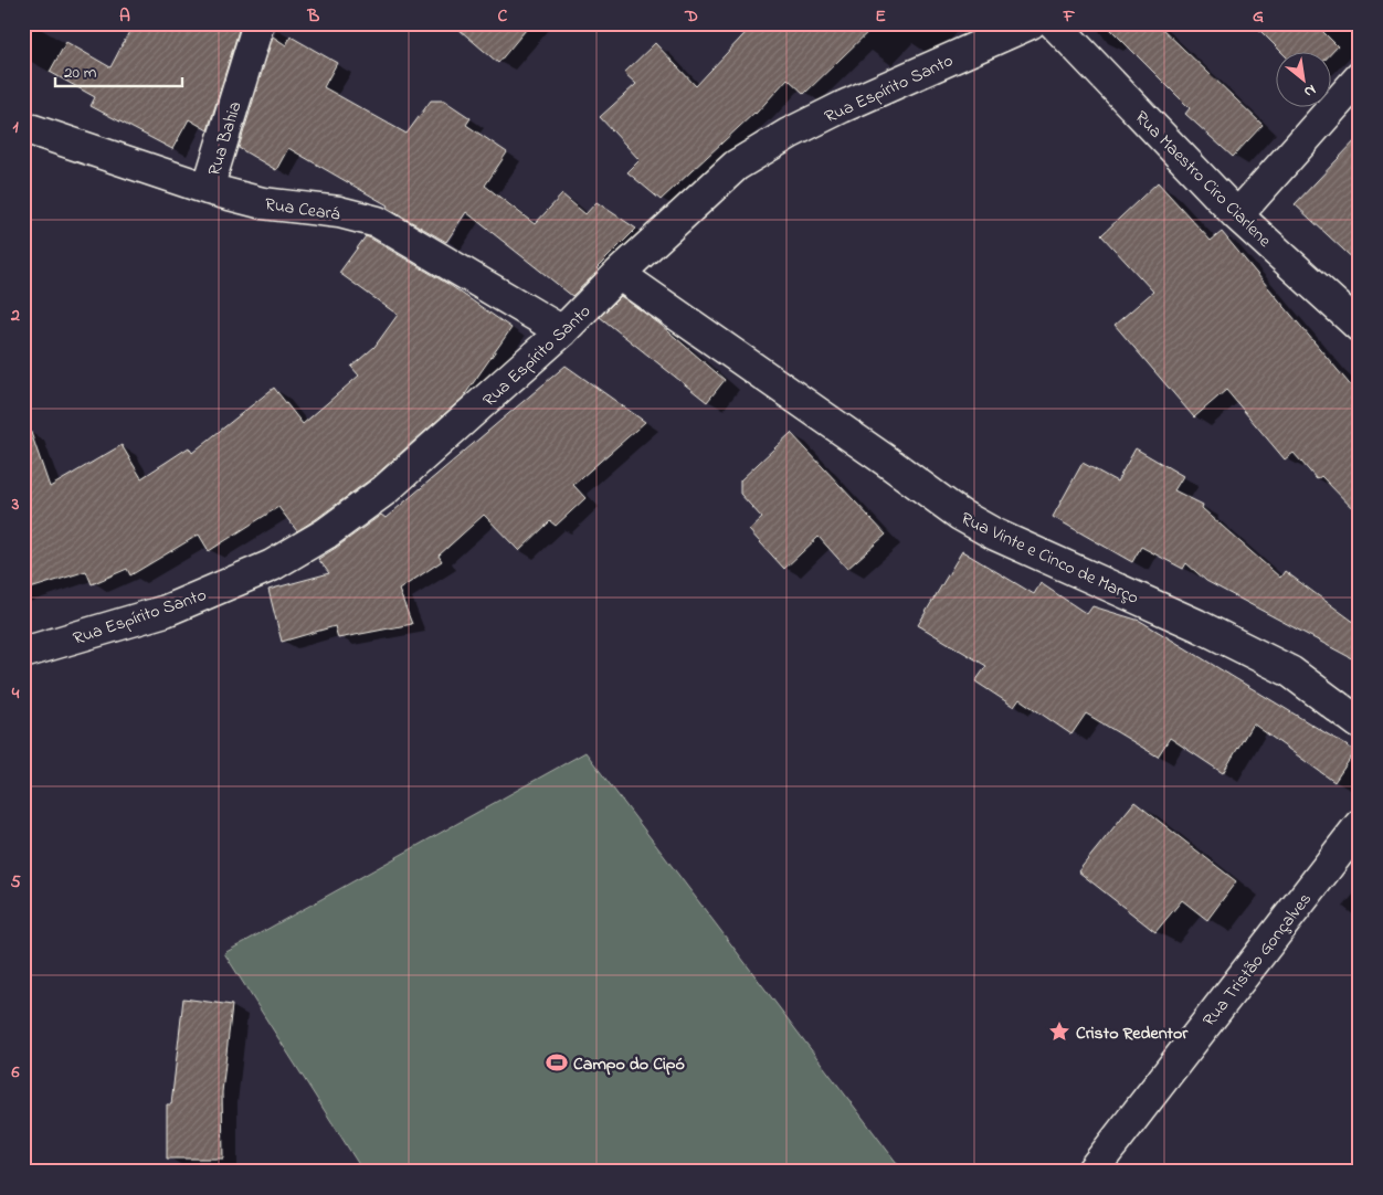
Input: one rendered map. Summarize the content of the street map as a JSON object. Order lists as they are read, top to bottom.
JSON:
{
  "streets": {
    "street": [
      "Rua Espírito Santo",
      "Rua Bahia",
      "Rua Maestro Ciro Ciarlene",
      "Rua Ceará",
      "Rua Vinte e Cinco de Março",
      "Rua Tristão Gonçalves"
    ]
  },
  "crossings": [
    ["Rua Espírito Santo", "Rua Ceará"],
    ["Rua Espírito Santo", "Rua Vinte e Cinco de Março"],
    ["Rua Bahia", "Rua Ceará"]
  ],
  "places": {
    "place": ["Cristo Redentor"],
    "sports": ["Campo do Cipó"]
  },
  "scale_bar": "20 m",
  "north": "bottom right",
  "grid": {
    "columns": [
      "A",
      "B",
      "C",
      "D",
      "E",
      "F",
      "G"
    ],
    "rows": [
      "1",
      "2",
      "3",
      "4",
      "5",
      "6"
    ]
  }
}
